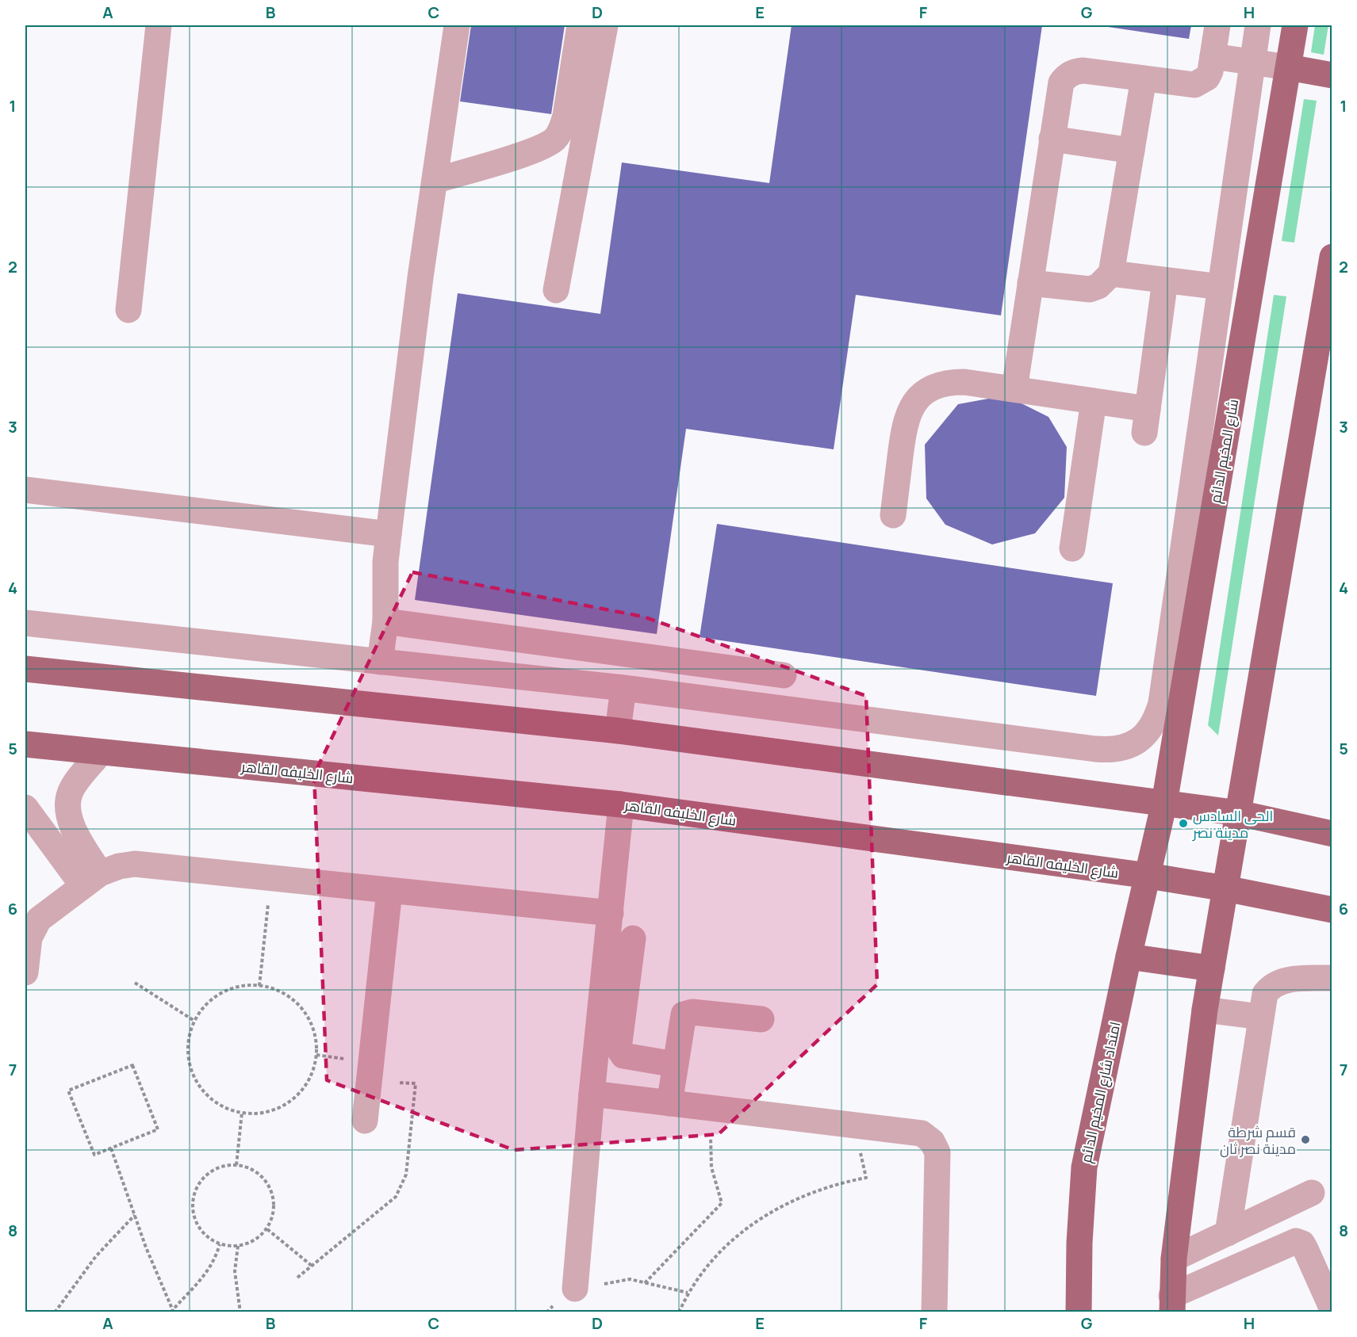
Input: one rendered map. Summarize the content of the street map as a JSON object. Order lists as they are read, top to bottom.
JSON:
{
  "streets": {
    "main road": ["شارع المخيم الدائم", "شارع الخليفه القاهر", "امتداد شارع المخيم الدائم"]
  },
  "crossings": [
    ["شارع المخيم الدائم", "شارع الخليفه القاهر"],
    ["شارع المخيم الدائم", "امتداد شارع المخيم الدائم"],
    ["شارع الخليفه القاهر", "امتداد شارع المخيم الدائم"]
  ],
  "places": ["الحى السادس مدينة نصر", "قسم شرطة مدينة نصر ثان"],
  "grid": {
    "columns": [
      "A",
      "B",
      "C",
      "D",
      "E",
      "F",
      "G",
      "H"
    ],
    "rows": [
      "1",
      "2",
      "3",
      "4",
      "5",
      "6",
      "7",
      "8"
    ]
  }
}
